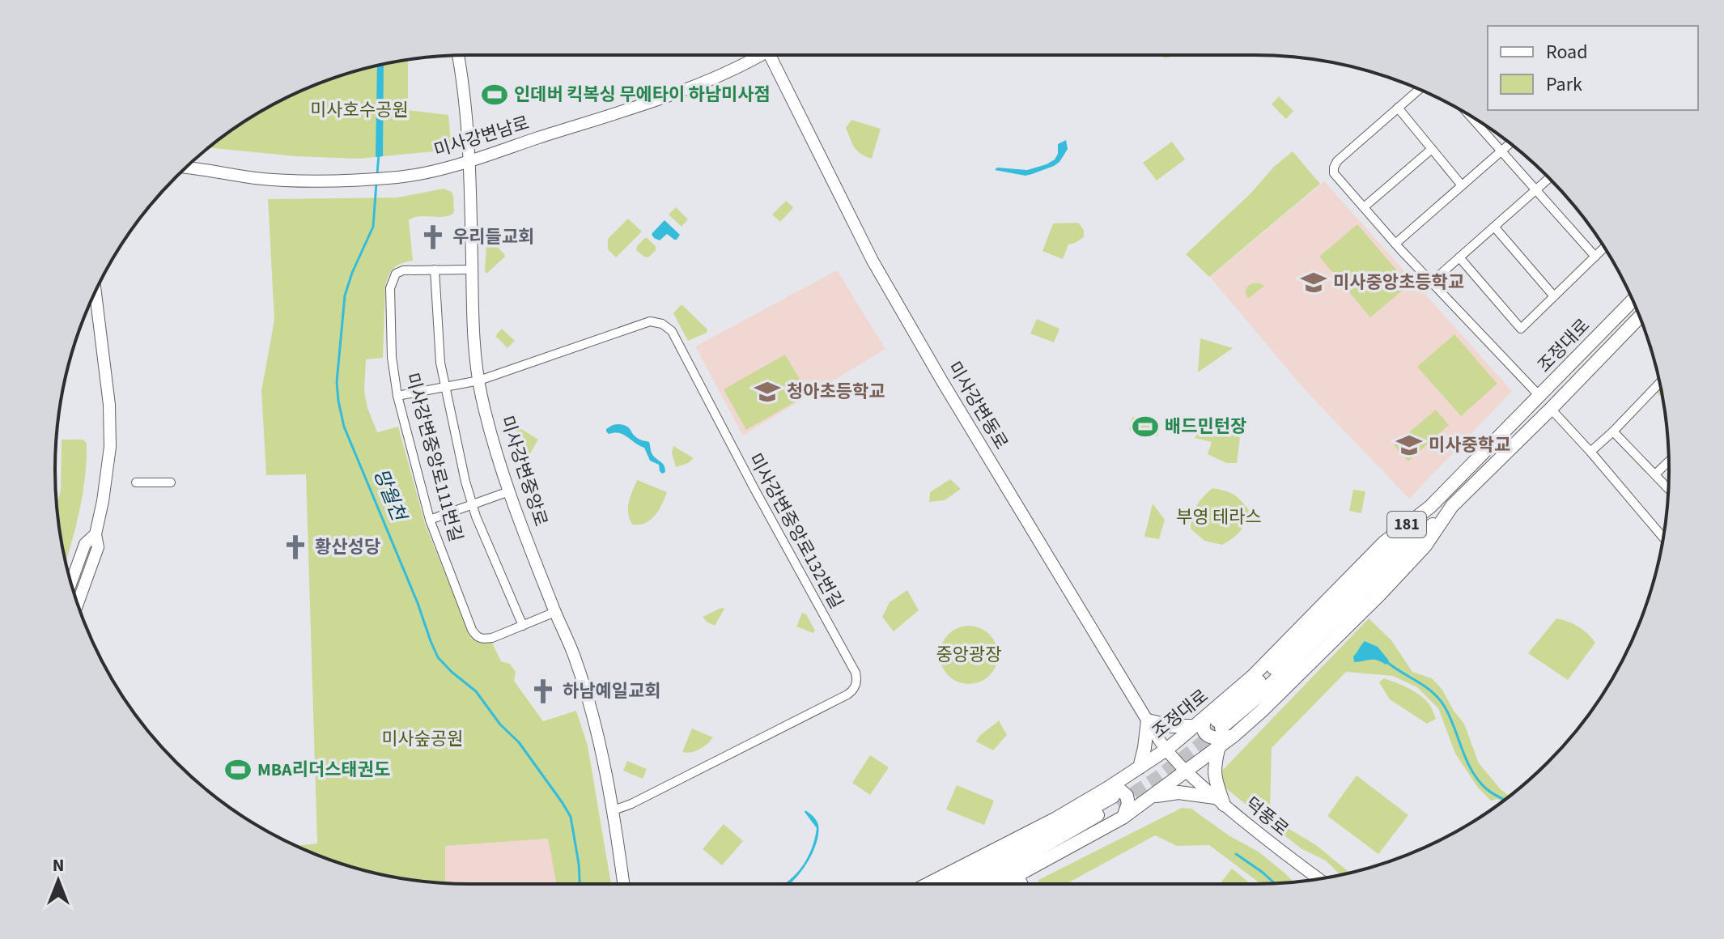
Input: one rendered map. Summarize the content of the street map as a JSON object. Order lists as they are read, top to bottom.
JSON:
{
  "streets": {
    "main road": [
      "미사강변남로",
      "조정대로",
      "미사강변동로",
      "미사강변중앙로",
      "181",
      "덕풍로"
    ],
    "street": ["미사강변중앙로111번길", "미사강변중앙로132번길"]
  },
  "crossings": [
    ["미사강변남로", "미사강변중앙로"],
    ["조정대로", "미사강변동로"],
    ["조정대로", "덕풍로"],
    ["미사강변동로", "덕풍로"],
    ["미사강변중앙로111번길", "미사강변중앙로"],
    ["미사강변중앙로111번길", "미사강변중앙로132번길"],
    ["미사강변중앙로", "미사강변중앙로132번길"]
  ],
  "water": ["망월천"],
  "parks": [
    "미사호수공원",
    "부영 테라스",
    "중앙광장",
    "미사숲공원"
  ],
  "places": {
    "sports": ["인데버 킥복싱 무에타이 하남미사점", "배드민턴장", "MBA리더스태권도"],
    "church": ["우리들교회", "황산성당", "하남예일교회"],
    "school or university": ["미사중앙초등학교", "청아초등학교", "미사중학교"]
  },
  "legend": ["Road", "Park"],
  "north": "top"
}
